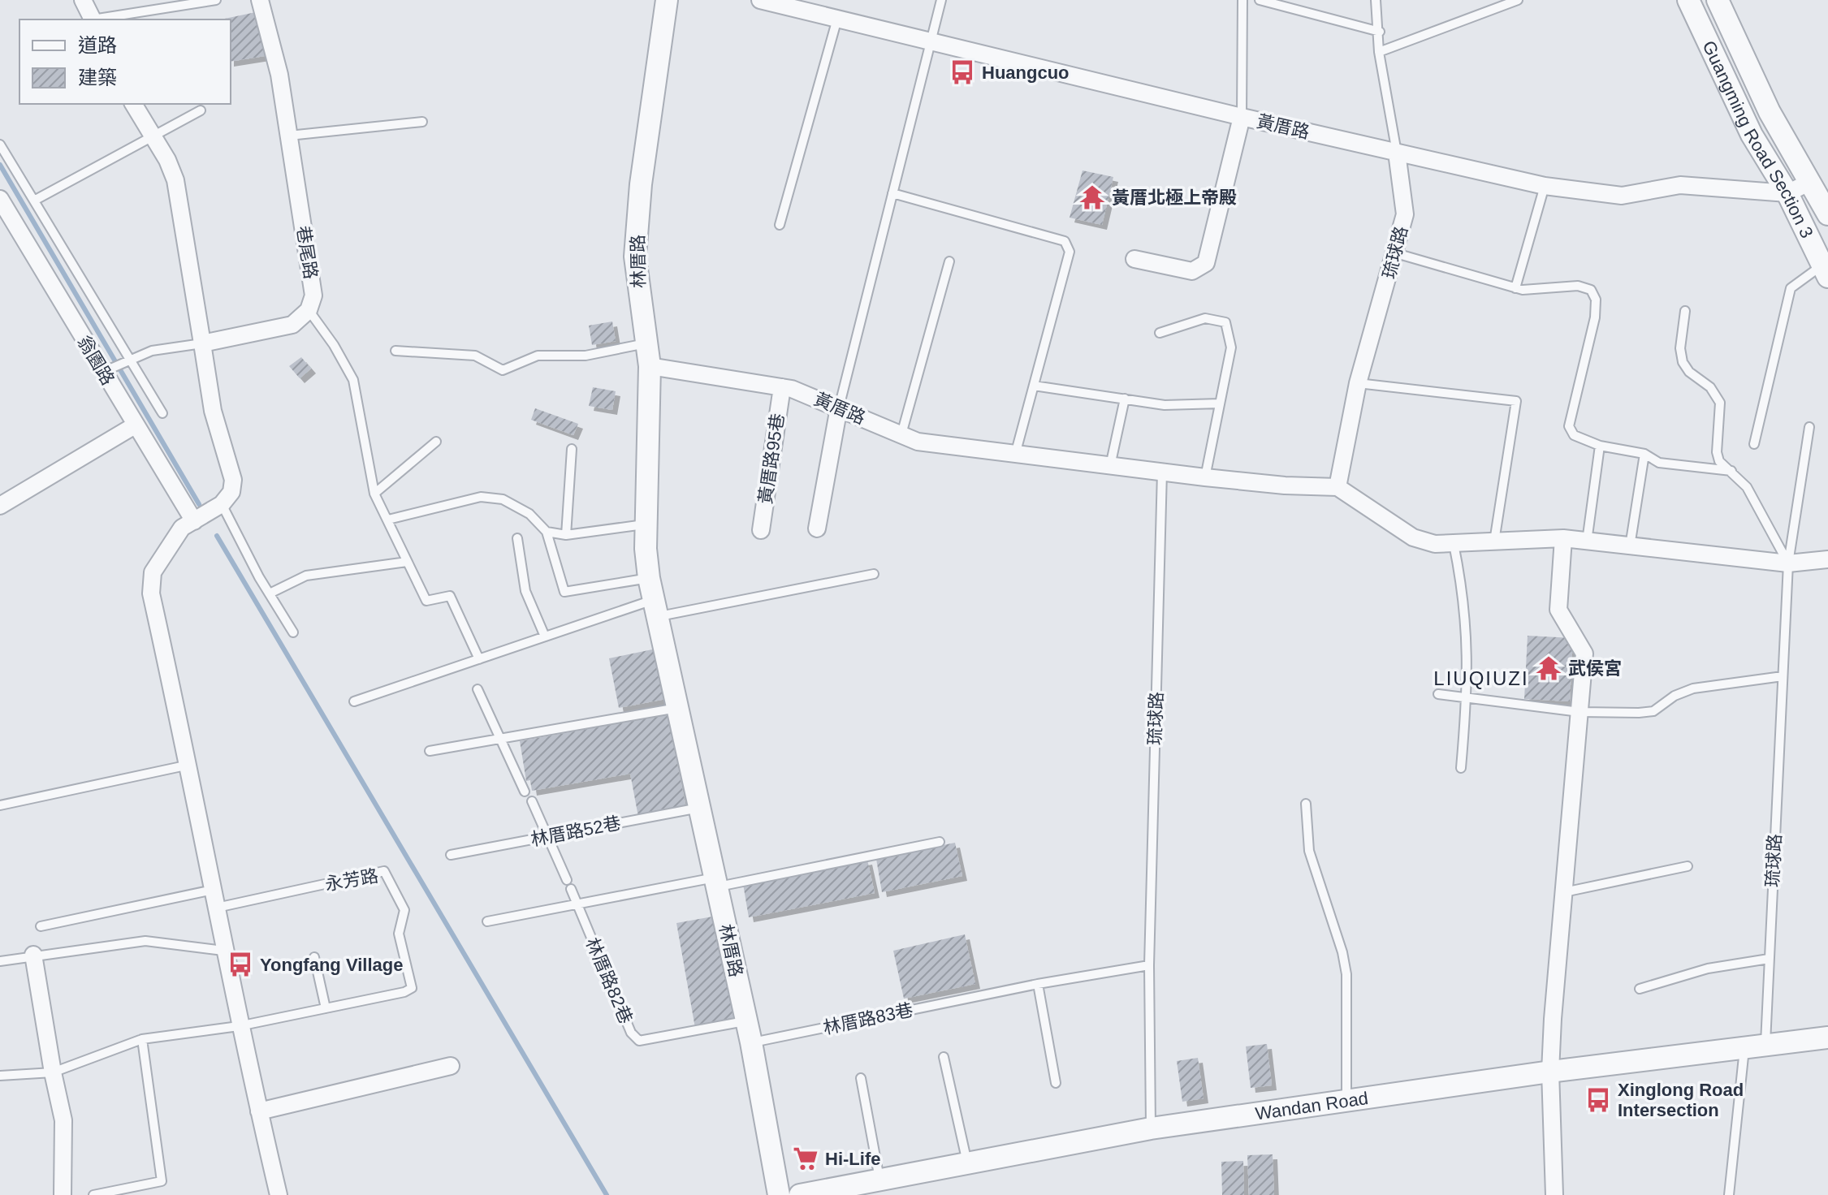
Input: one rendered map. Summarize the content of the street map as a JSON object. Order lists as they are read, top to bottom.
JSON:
{
  "streets": {
    "street": [
      "黃厝路",
      "Guangming Road Section 3",
      "巷尾路",
      "琉球路",
      "林厝路",
      "翁園路",
      "黃厝路95巷",
      "Wandan Road"
    ],
    "lane": [
      "林厝路52巷",
      "永芳路",
      "林厝路82巷",
      "林厝路83巷"
    ]
  },
  "crossings": [
    ["黃厝路", "Guangming Road Section 3"],
    ["黃厝路", "琉球路"],
    ["黃厝路", "林厝路"],
    ["黃厝路", "黃厝路95巷"],
    ["琉球路", "Wandan Road"],
    ["林厝路", "林厝路52巷"],
    ["林厝路", "林厝路82巷"],
    ["林厝路", "林厝路83巷"]
  ],
  "districts": ["LIUQIUZI"],
  "places": {
    "bus stop": ["Huangcuo", "Yongfang Village", "Xinglong Road Intersection"],
    "temple": ["黃厝北極上帝殿", "武侯宮"],
    "supermarket": ["Hi-Life"]
  },
  "legend": ["道路", "建築"]
}
